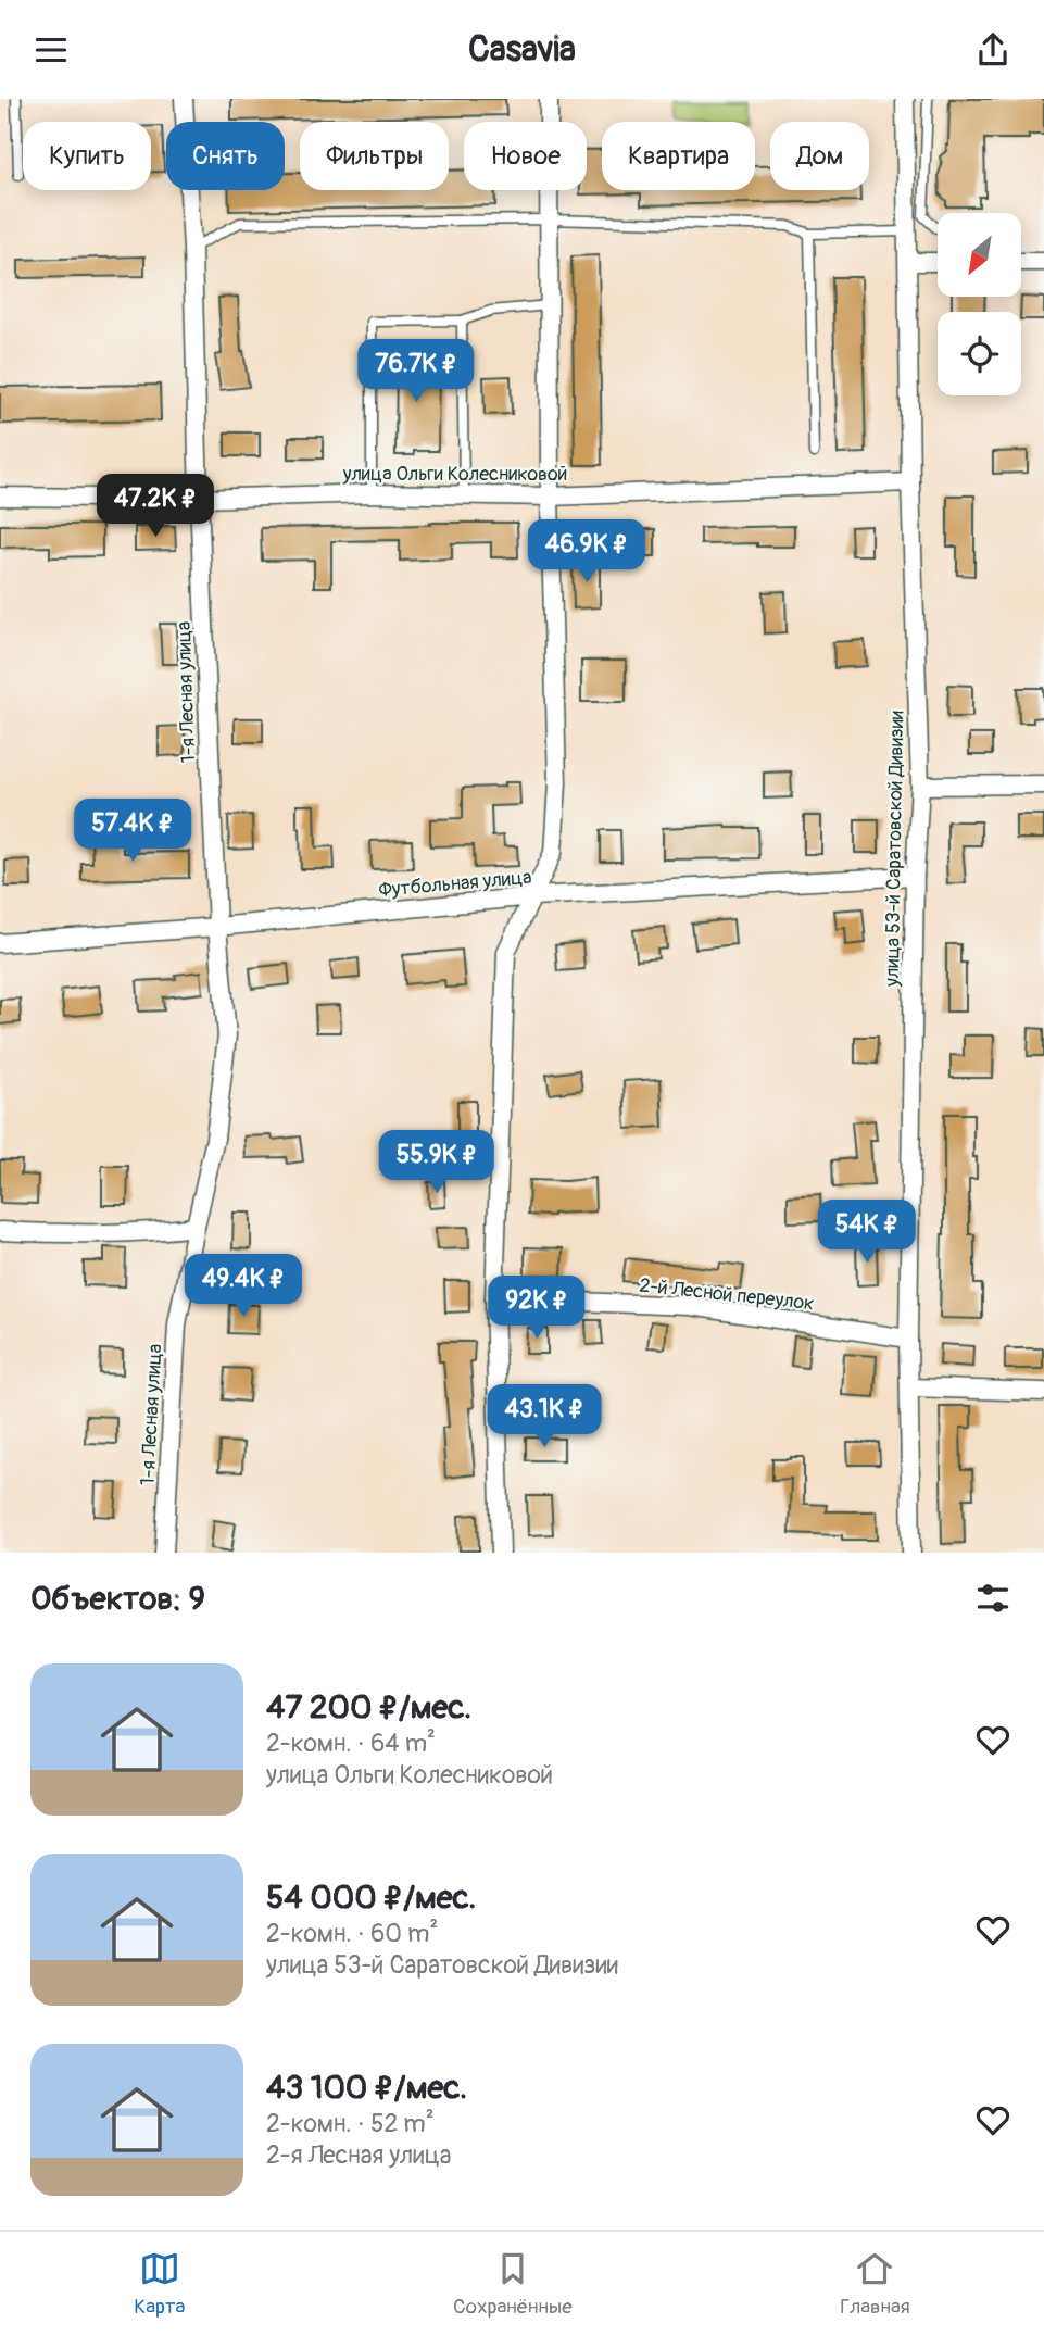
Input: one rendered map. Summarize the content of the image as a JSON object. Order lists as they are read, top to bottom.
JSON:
{
  "streets": {
    "street": [
      "улица Ольги Колесниковой",
      "1-я Лесная улица",
      "улица 53-й Саратовской Дивизии",
      "Футбольная улица",
      "2-й Лесной переулок"
    ]
  },
  "crossings": [
    ["улица Ольги Колесниковой", "1-я Лесная улица"],
    ["улица Ольги Колесниковой", "улица 53-й Саратовской Дивизии"],
    ["1-я Лесная улица", "Футбольная улица"],
    ["улица 53-й Саратовской Дивизии", "Футбольная улица"],
    ["улица 53-й Саратовской Дивизии", "2-й Лесной переулок"]
  ],
  "north": "bottom left",
  "page": {
    "header": "Casavia",
    "chip": [
      "Купить",
      "Снять",
      "Фильтры",
      "Новое",
      "Квартира",
      "Дом"
    ],
    "price": [
      "76.7K ₽",
      "47.2K ₽",
      "46.9K ₽",
      "57.4K ₽",
      "55.9K ₽",
      "54K ₽",
      "49.4K ₽",
      "92K ₽",
      "43.1K ₽"
    ],
    "heading": "Объектов: 9",
    "list": [
      {
        "name": "47 200 ₽/мес.",
        "note": "2-комн. · 64 m² · улица Ольги Колесниковой"
      },
      {
        "name": "54 000 ₽/мес.",
        "note": "2-комн. · 60 m² · улица 53-й Саратовской Дивизии"
      },
      {
        "name": "43 100 ₽/мес.",
        "note": "2-комн. · 52 m² · 2-я Лесная улица"
      }
    ],
    "tabs": ["Карта", "Сохранённые", "Главная"]
  }
}
